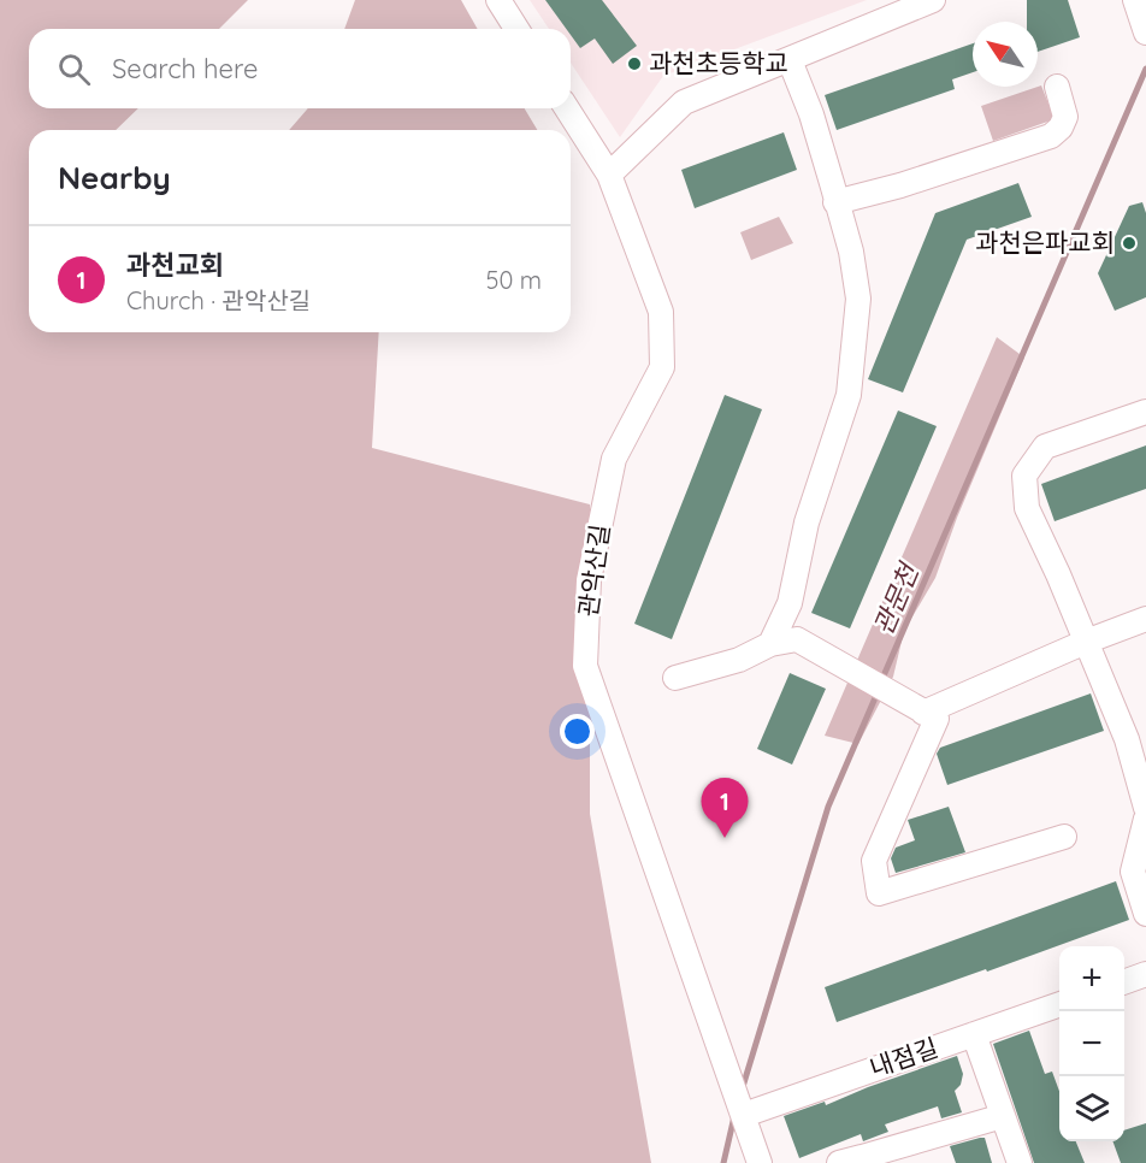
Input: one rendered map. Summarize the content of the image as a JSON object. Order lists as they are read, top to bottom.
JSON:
{
  "streets": {
    "street": ["관악산길", "내점길"]
  },
  "crossings": [
    ["관악산길", "내점길"]
  ],
  "water": ["관문천"],
  "places": ["과천초등학교", "과천은파교회"],
  "north": "top left",
  "page": {
    "search": "Search here",
    "heading": "Nearby",
    "list": [
      {
        "mark": "1",
        "name": "과천교회",
        "note": "Church · 관악산길",
        "value": "50 m"
      }
    ],
    "pins": "1",
    "map_buttons": ["+", "−"]
  }
}
